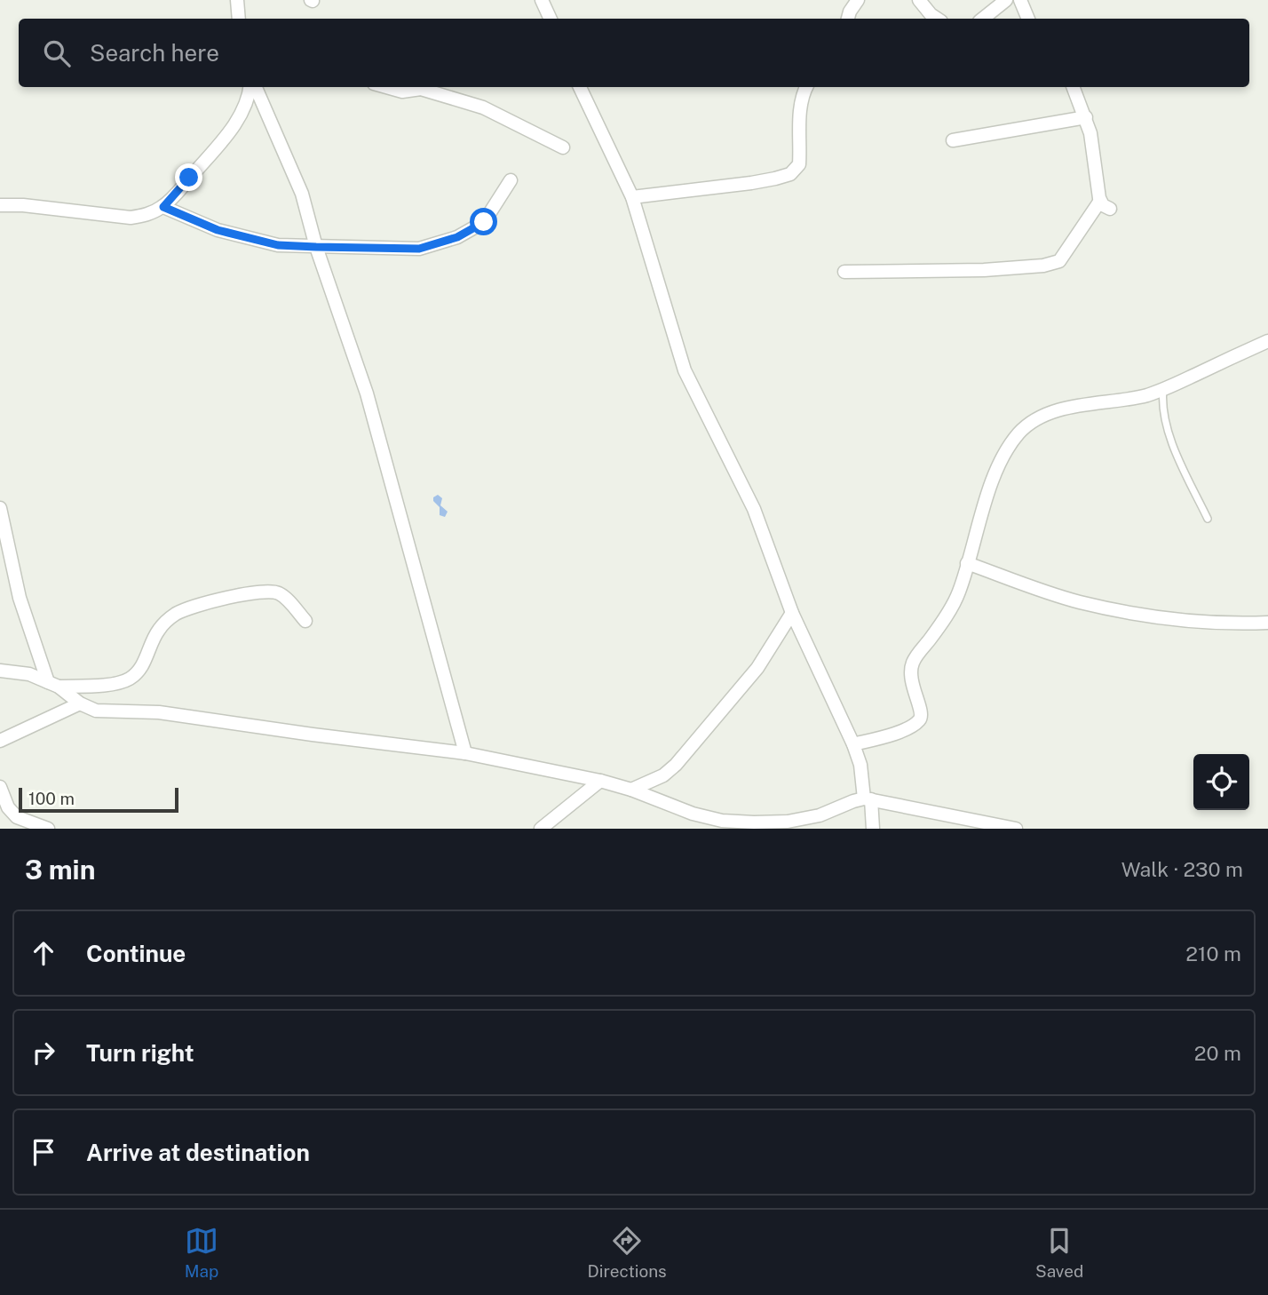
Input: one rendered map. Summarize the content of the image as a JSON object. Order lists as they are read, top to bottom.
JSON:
{
  "scale_bar": "100 m",
  "page": {
    "search": "Search here",
    "scale": "100 m",
    "heading": ["3 min", "Walk · 230 m"],
    "list": [
      ["Continue", "210 m"],
      ["Turn right", "20 m"],
      "Arrive at destination"
    ],
    "nav": ["Map", "Directions", "Saved"]
  }
}
